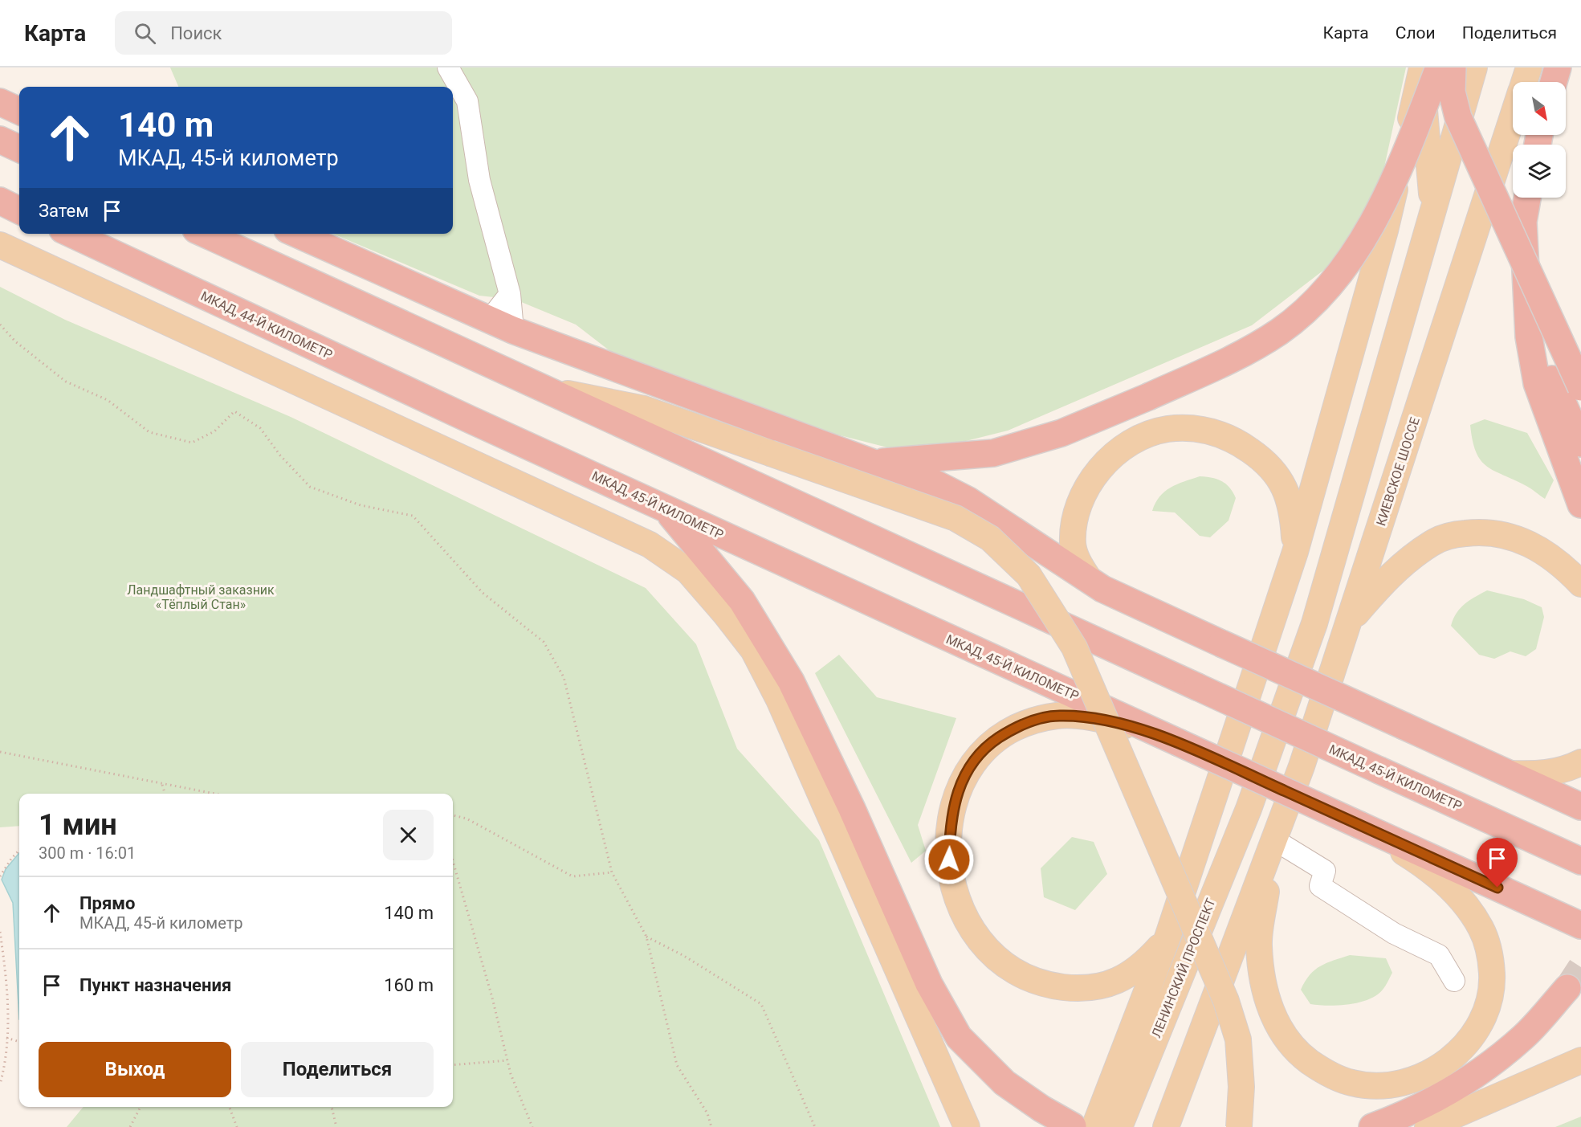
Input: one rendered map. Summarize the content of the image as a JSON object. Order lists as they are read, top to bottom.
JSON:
{
  "streets": {
    "highway": ["МКАД, 44-Й КИЛОМЕТР", "МКАД, 45-Й КИЛОМЕТР"],
    "main road": ["КИЕВСКОЕ ШОССЕ", "ЛЕНИНСКИЙ ПРОСПЕКТ"]
  },
  "crossings": [
    ["МКАД, 44-Й КИЛОМЕТР", "МКАД, 45-Й КИЛОМЕТР"]
  ],
  "parks": ["Ландшафтный заказник «Тёплый Стан»"],
  "north": "bottom right",
  "page": {
    "header": "Карта",
    "search": "Поиск",
    "nav": ["Карта", "Слои", "Поделиться"],
    "turn": ["140 m", "МКАД, 45-й километр"],
    "then": "Затем",
    "heading": ["1 мин", "300 m · 16:01"],
    "list": [
      {
        "name": "Прямо",
        "note": "МКАД, 45-й километр",
        "value": "140 m"
      },
      {
        "name": "Пункт назначения",
        "value": "160 m"
      }
    ],
    "buttons": ["Выход", "Поделиться"]
  }
}
